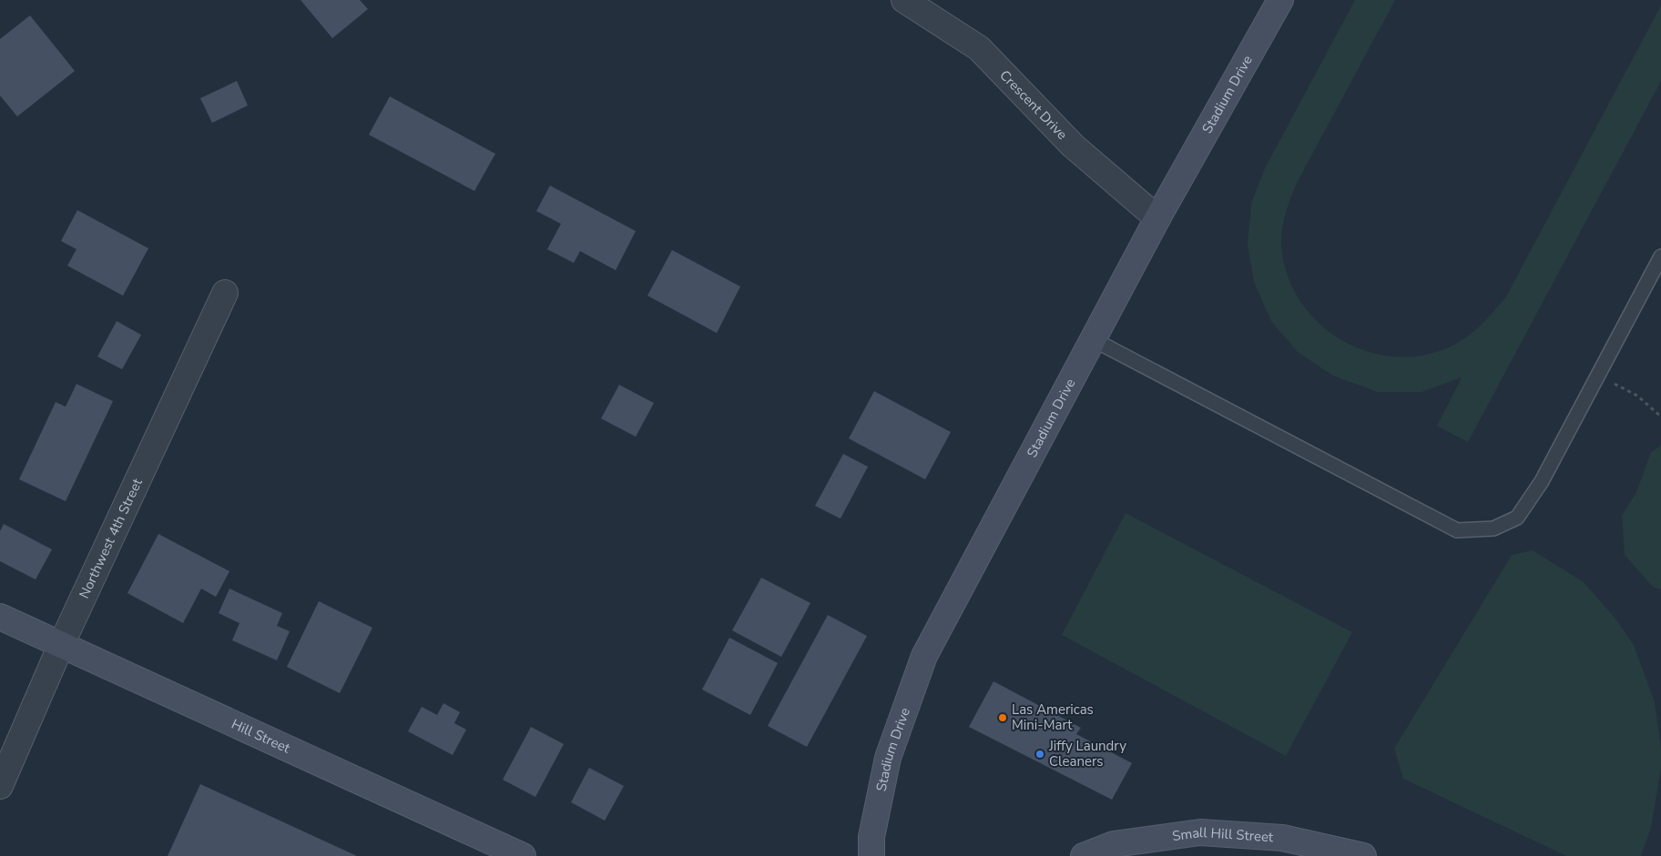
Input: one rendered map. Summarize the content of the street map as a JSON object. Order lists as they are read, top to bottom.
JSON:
{
  "streets": {
    "street": [
      "Stadium Drive",
      "Crescent Drive",
      "Northwest 4th Street",
      "Hill Street",
      "Small Hill Street"
    ]
  },
  "crossings": [
    ["Stadium Drive", "Crescent Drive"],
    ["Northwest 4th Street", "Hill Street"]
  ],
  "places": ["Las Americas Mini-Mart", "Jiffy Laundry Cleaners"]
}
